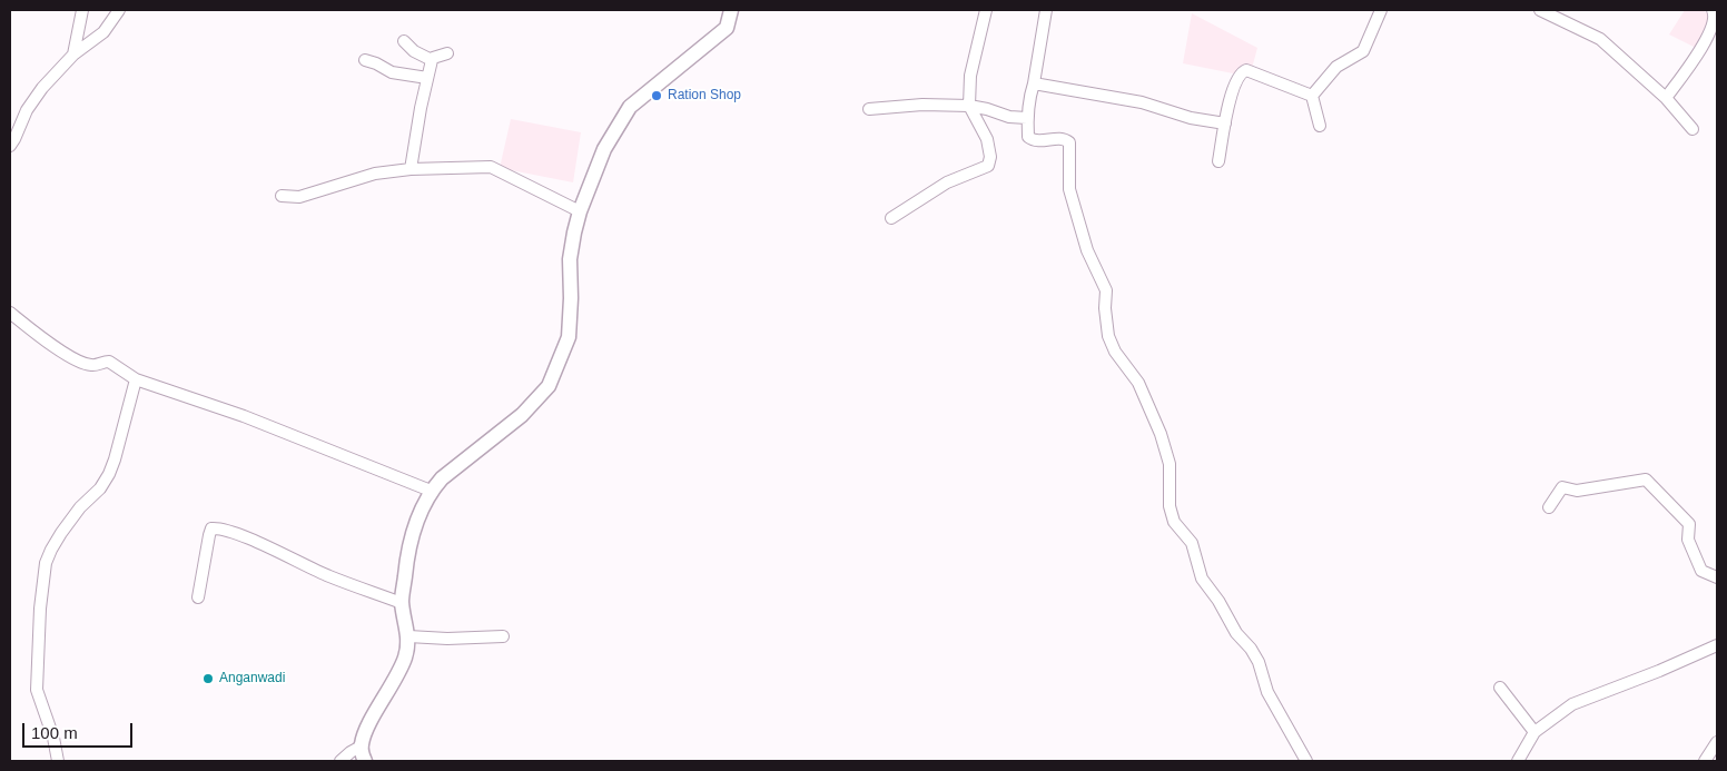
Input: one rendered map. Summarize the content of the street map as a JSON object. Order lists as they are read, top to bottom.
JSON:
{
  "places": ["Ration Shop", "Anganwadi"],
  "scale_bar": "100 m"
}
